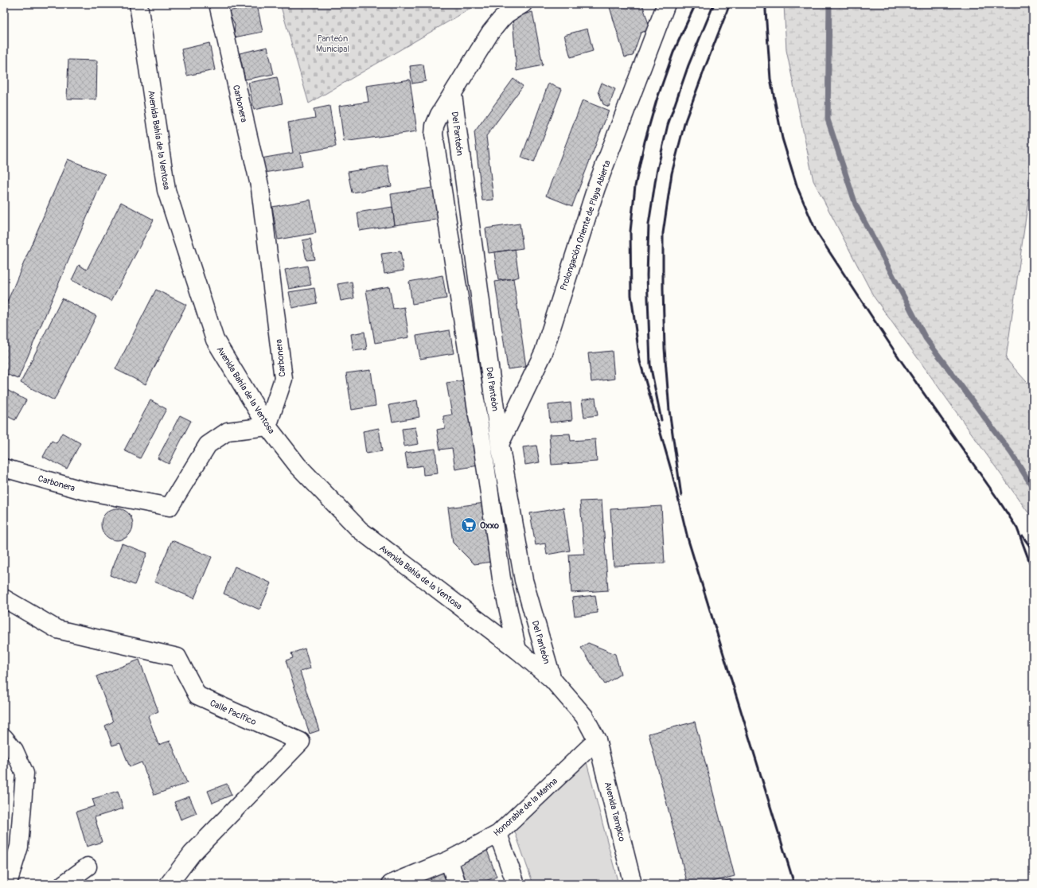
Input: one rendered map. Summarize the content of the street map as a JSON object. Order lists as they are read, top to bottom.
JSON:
{
  "streets": {
    "street": [
      "Carbonera",
      "Del Panteón",
      "Avenida Bahía de la Ventosa",
      "Prolongación Oriente de Playa Abierta",
      "Calle Pacífico",
      "Honorable de la Marina",
      "Avenida Tampico"
    ]
  },
  "crossings": [
    ["Carbonera", "Avenida Bahía de la Ventosa"],
    ["Del Panteón", "Avenida Bahía de la Ventosa"],
    ["Del Panteón", "Prolongación Oriente de Playa Abierta"],
    ["Avenida Bahía de la Ventosa", "Honorable de la Marina"],
    ["Avenida Bahía de la Ventosa", "Avenida Tampico"],
    ["Honorable de la Marina", "Avenida Tampico"]
  ],
  "parks": ["Panteón Municipal"],
  "places": {
    "supermarket": ["Oxxo"]
  }
}
